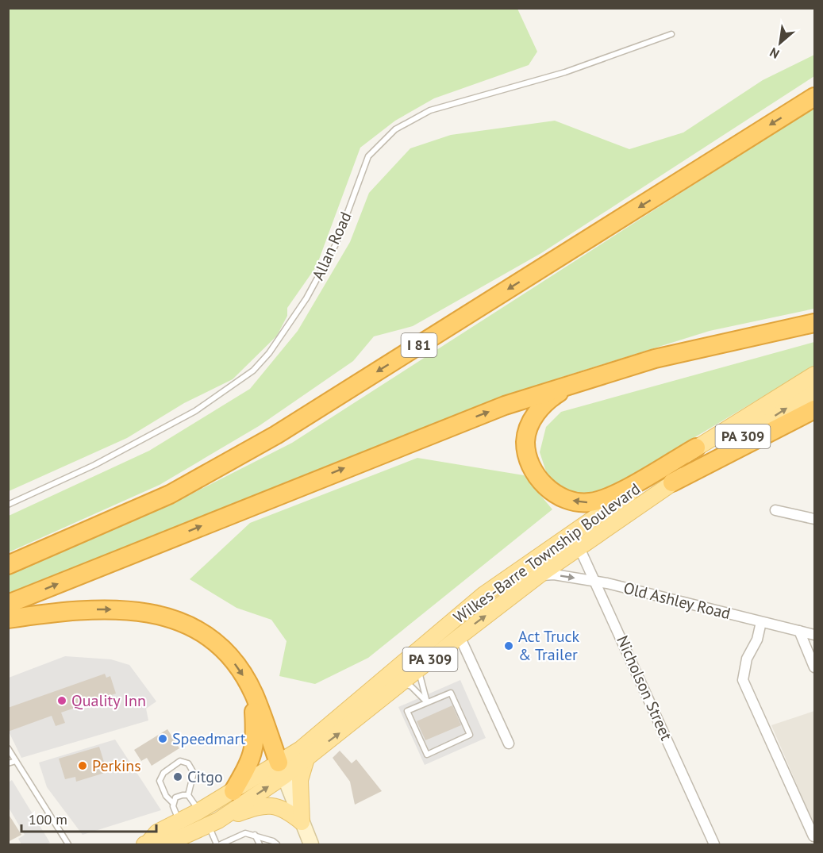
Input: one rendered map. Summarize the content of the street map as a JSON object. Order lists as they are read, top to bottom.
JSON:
{
  "streets": {
    "highway": ["I 81"],
    "main road": ["PA 309", "Wilkes-Barre Township Boulevard"],
    "street": ["Old Ashley Road", "Nicholson Street"],
    "lane": ["Allan Road"]
  },
  "crossings": [
    ["PA 309", "Wilkes-Barre Township Boulevard"],
    ["Wilkes-Barre Township Boulevard", "Old Ashley Road"],
    ["Wilkes-Barre Township Boulevard", "Nicholson Street"],
    ["Old Ashley Road", "Nicholson Street"]
  ],
  "places": [
    "Act Truck & Trailer",
    "Quality Inn",
    "Speedmart",
    "Perkins",
    "Citgo"
  ],
  "scale_bar": "100 m",
  "north": "bottom left"
}
